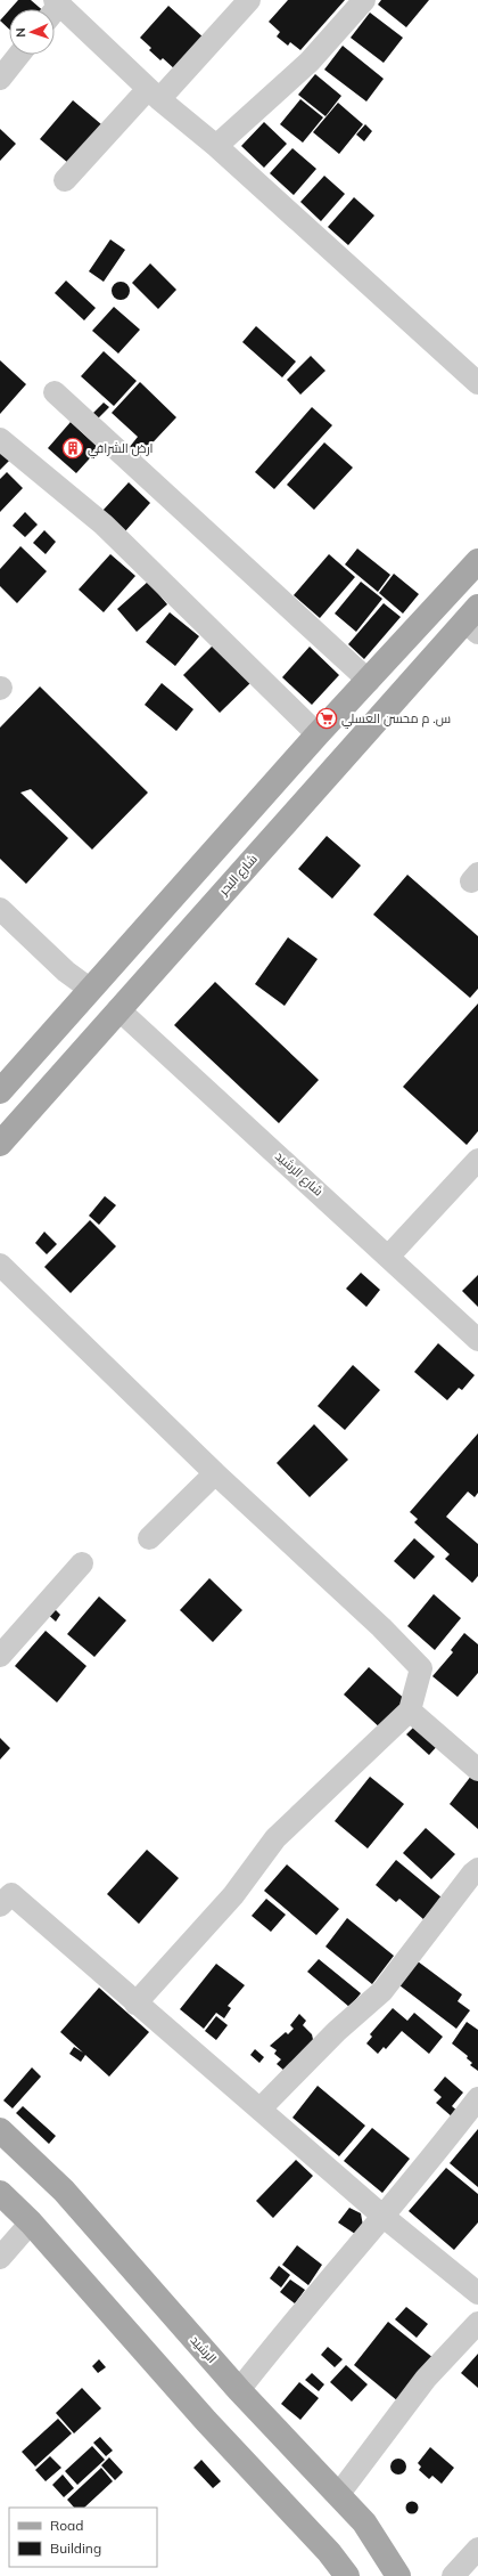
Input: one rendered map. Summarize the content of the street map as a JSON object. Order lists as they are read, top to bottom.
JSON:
{
  "streets": {
    "main road": ["شارع البحر", "الرشيد"],
    "street": ["شارع الرشيد"]
  },
  "crossings": [
    ["شارع البحر", "شارع الرشيد"]
  ],
  "places": {
    "building": ["ارض الشرافي"],
    "supermarket": ["س. م محسن العسلي"]
  },
  "legend": ["Road", "Building"],
  "north": "left"
}
